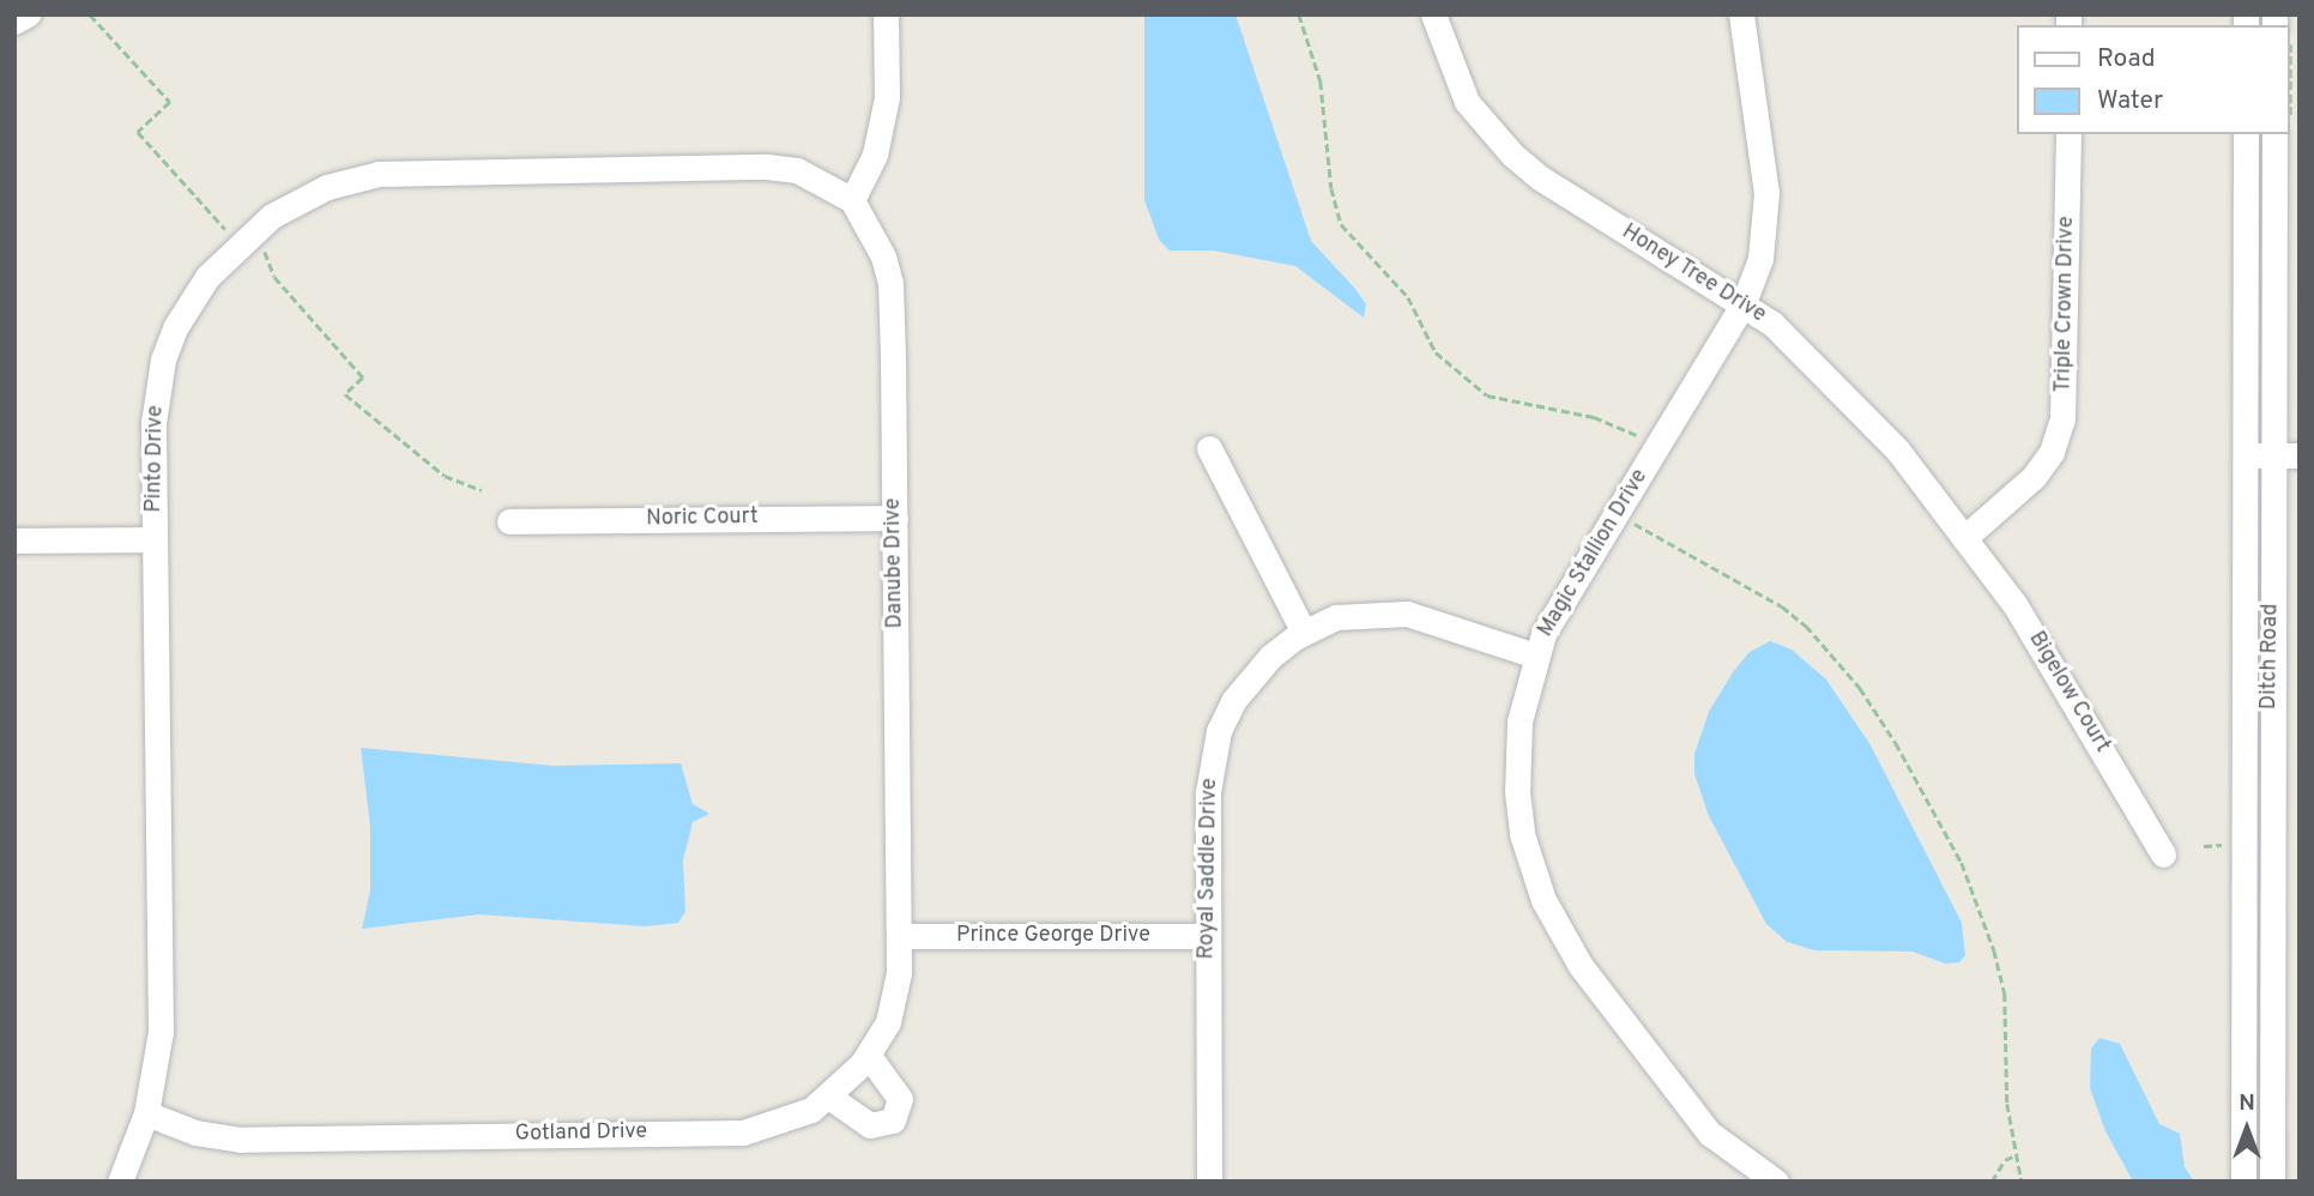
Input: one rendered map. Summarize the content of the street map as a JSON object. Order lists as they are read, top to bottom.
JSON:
{
  "streets": {
    "street": [
      "Honey Tree Drive",
      "Triple Crown Drive",
      "Pinto Drive",
      "Noric Court",
      "Magic Stallion Drive",
      "Danube Drive",
      "Ditch Road",
      "Bigelow Court",
      "Royal Saddle Drive",
      "Prince George Drive",
      "Gotland Drive"
    ]
  },
  "crossings": [
    ["Honey Tree Drive", "Triple Crown Drive"],
    ["Honey Tree Drive", "Magic Stallion Drive"],
    ["Honey Tree Drive", "Bigelow Court"],
    ["Triple Crown Drive", "Bigelow Court"],
    ["Pinto Drive", "Danube Drive"],
    ["Pinto Drive", "Gotland Drive"],
    ["Noric Court", "Danube Drive"],
    ["Magic Stallion Drive", "Royal Saddle Drive"],
    ["Danube Drive", "Prince George Drive"],
    ["Danube Drive", "Gotland Drive"],
    ["Royal Saddle Drive", "Prince George Drive"],
    ["Prince George Drive", "Gotland Drive"]
  ],
  "legend": ["Road", "Water"],
  "north": "top"
}
